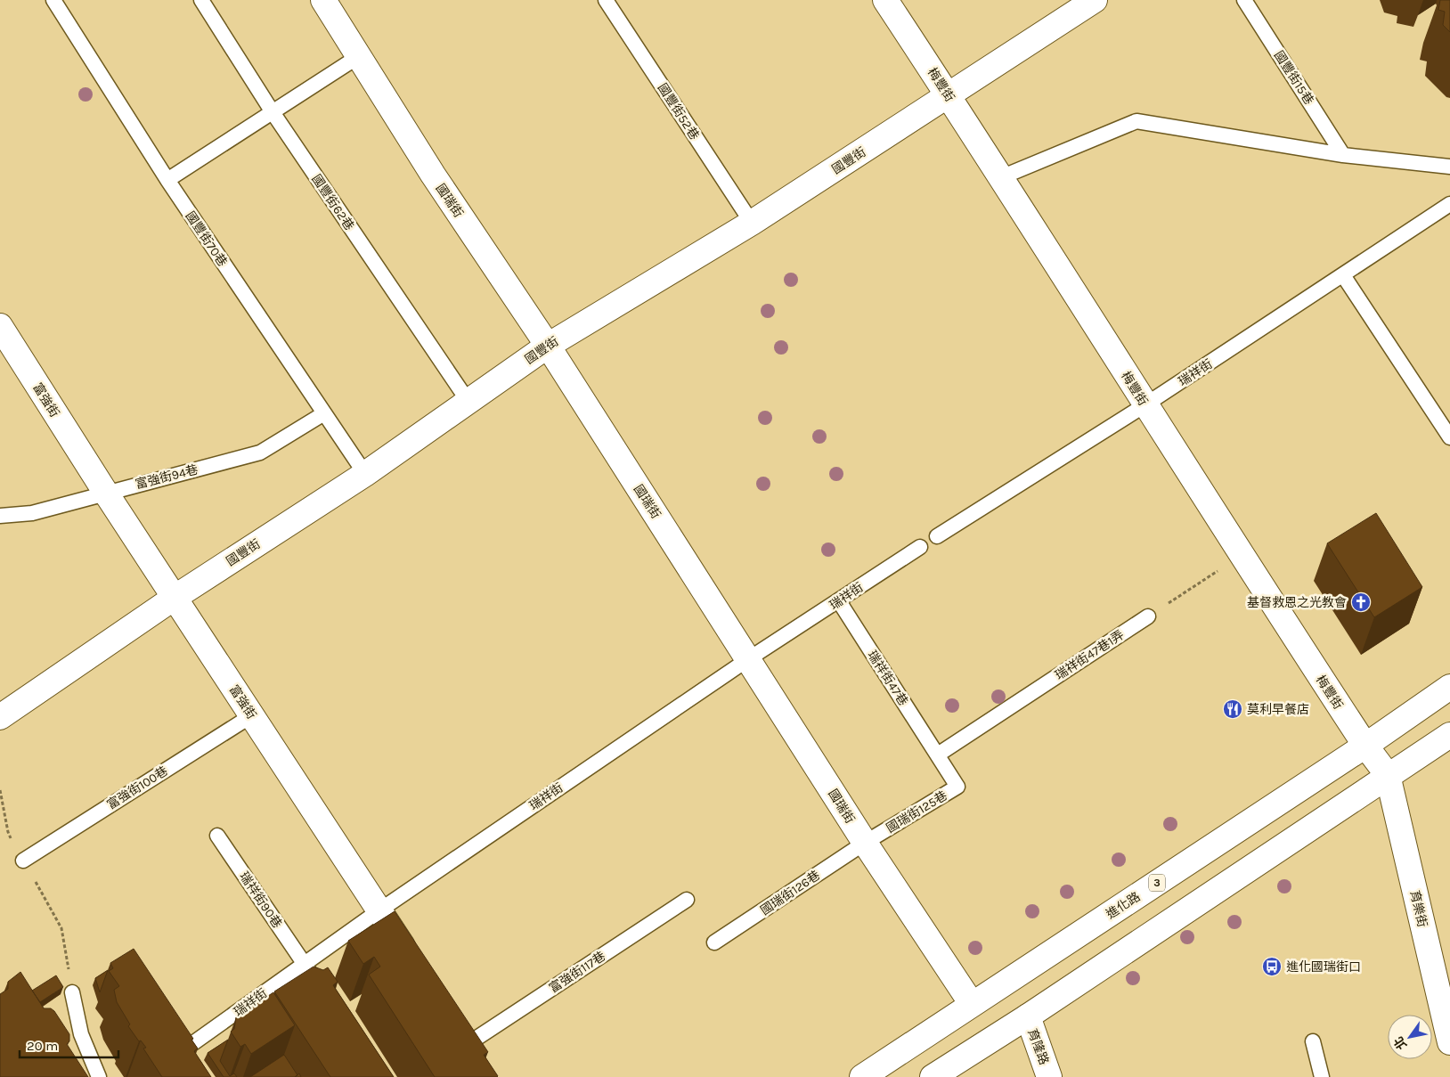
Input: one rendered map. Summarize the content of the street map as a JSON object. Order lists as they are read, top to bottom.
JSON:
{
  "streets": {
    "street": [
      "梅豐街",
      "國豐街",
      "國瑞街",
      "富強街",
      "3",
      "進化路",
      "育樂街",
      "育隆路"
    ],
    "lane": [
      "國豐街15巷",
      "國豐街52巷",
      "國豐街62巷",
      "國豐街70巷",
      "瑞祥街",
      "富強街94巷",
      "瑞祥街47巷1弄",
      "瑞祥街47巷",
      "富強街100巷",
      "國瑞街125巷",
      "國瑞街126巷",
      "瑞祥街90巷",
      "富強街117巷"
    ]
  },
  "crossings": [
    ["梅豐街", "國豐街"],
    ["梅豐街", "瑞祥街"],
    ["梅豐街", "進化路"],
    ["梅豐街", "育樂街"],
    ["國豐街52巷", "國豐街"],
    ["國豐街", "國瑞街"],
    ["國豐街", "國豐街62巷"],
    ["國豐街", "國豐街70巷"],
    ["國豐街", "富強街"],
    ["國瑞街", "瑞祥街"],
    ["國瑞街", "國瑞街125巷"],
    ["國瑞街", "國瑞街126巷"],
    ["國瑞街", "進化路"],
    ["國豐街70巷", "富強街94巷"],
    ["瑞祥街", "富強街"],
    ["瑞祥街", "瑞祥街47巷"],
    ["瑞祥街", "瑞祥街90巷"],
    ["富強街", "富強街94巷"],
    ["富強街", "富強街100巷"],
    ["瑞祥街47巷1弄", "瑞祥街47巷"],
    ["瑞祥街47巷1弄", "國瑞街125巷"],
    ["瑞祥街47巷", "國瑞街125巷"],
    ["國瑞街125巷", "國瑞街126巷"]
  ],
  "places": {
    "church": ["基督救恩之光教會"],
    "restaurant": ["莫利早餐店"],
    "bus stop": ["進化國瑞街口"]
  },
  "scale_bar": "20 m",
  "north": "bottom left"
}
